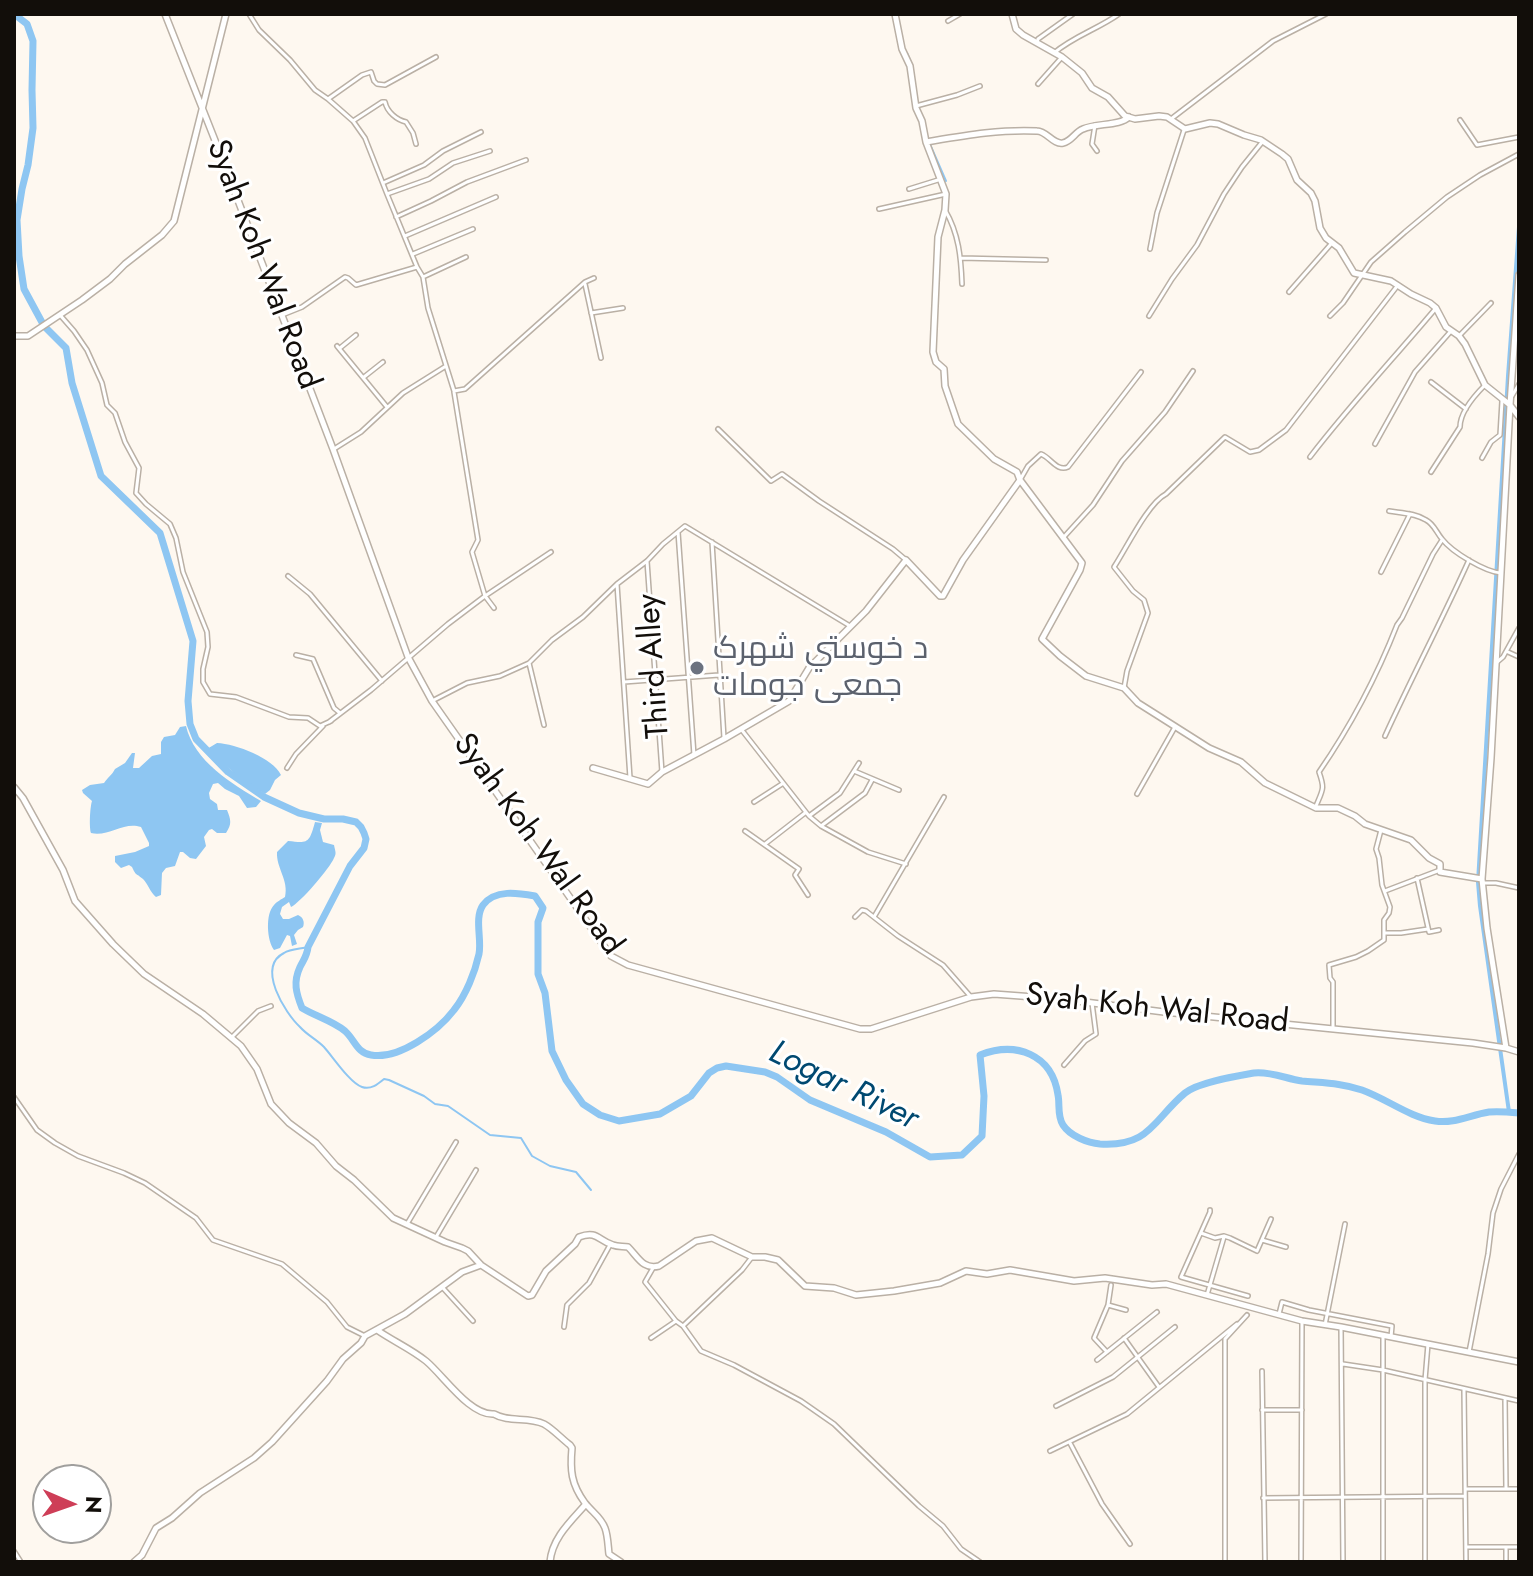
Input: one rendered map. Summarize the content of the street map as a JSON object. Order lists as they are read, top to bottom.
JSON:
{
  "streets": {
    "street": ["Syah Koh Wal Road", "Third Alley"]
  },
  "water": ["Logar River"],
  "places": ["د خوستي شهرک جمعی جومات"],
  "north": "right"
}
